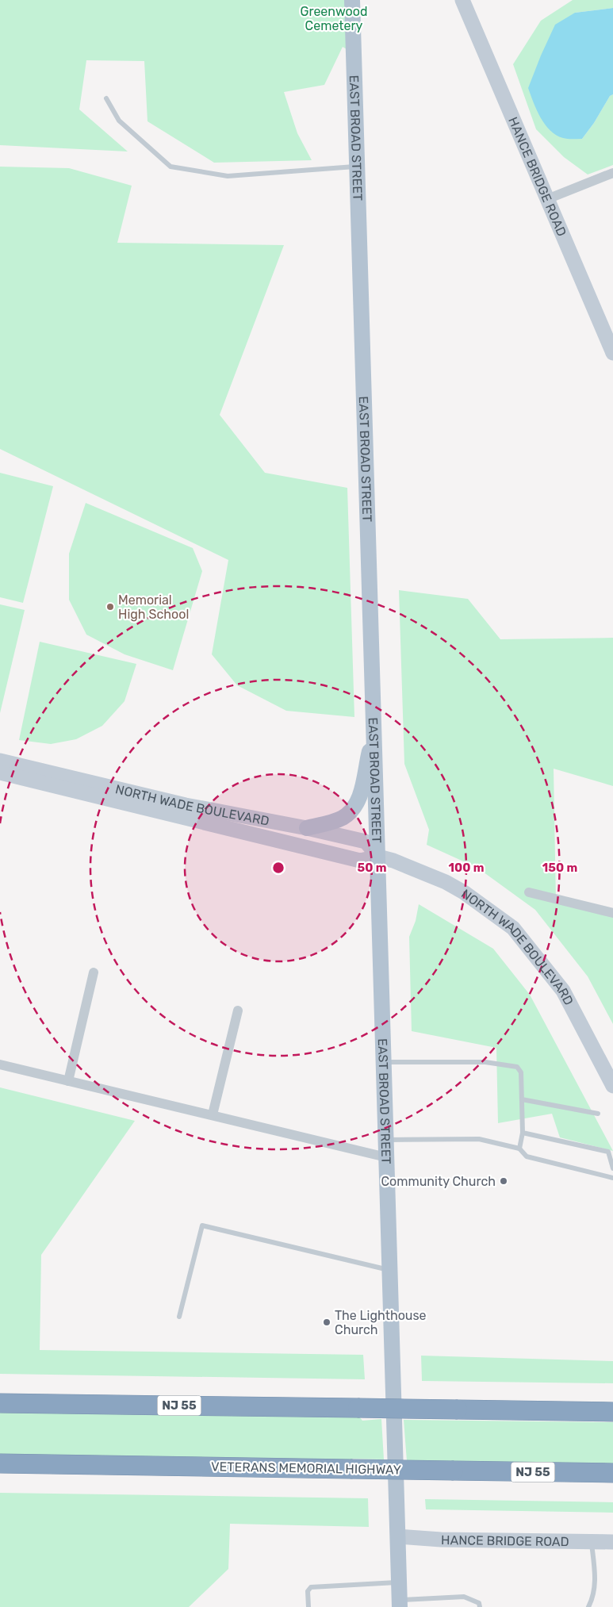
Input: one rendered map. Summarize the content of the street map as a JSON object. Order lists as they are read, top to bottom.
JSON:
{
  "streets": {
    "highway": ["NJ 55", "VETERANS MEMORIAL HIGHWAY"],
    "main road": ["EAST BROAD STREET", "HANCE BRIDGE ROAD", "NORTH WADE BOULEVARD"]
  },
  "crossings": [
    ["EAST BROAD STREET", "HANCE BRIDGE ROAD"],
    ["EAST BROAD STREET", "NORTH WADE BOULEVARD"]
  ],
  "parks": ["Greenwood Cemetery"],
  "places": ["Memorial High School", "Community Church", "The Lighthouse Church"],
  "rings": ["50 m", "100 m", "150 m"]
}
